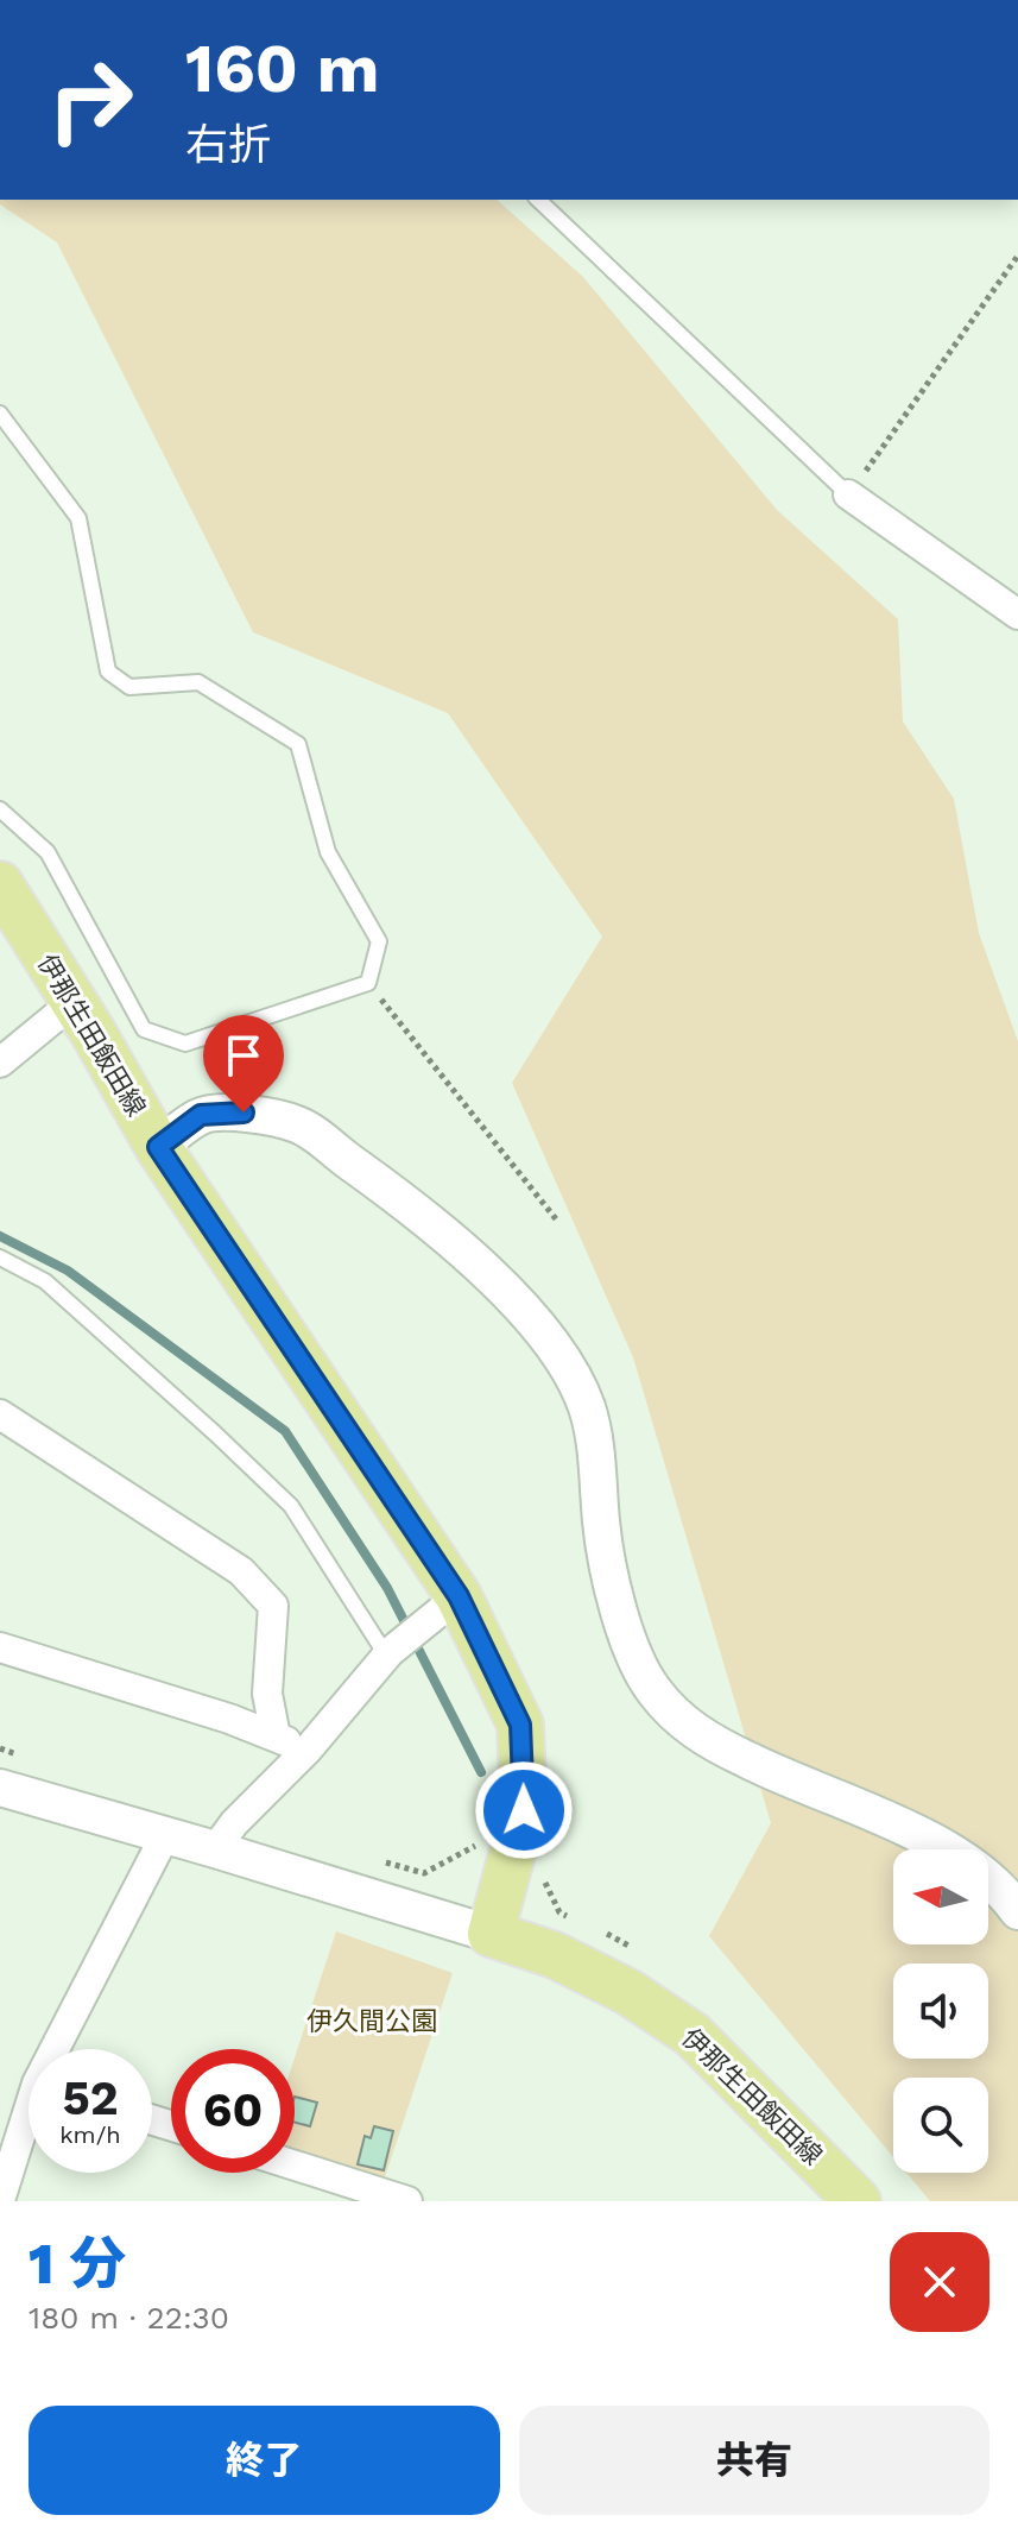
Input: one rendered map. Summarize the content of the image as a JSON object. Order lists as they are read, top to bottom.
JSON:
{
  "streets": {
    "main road": ["伊那生田飯田線"]
  },
  "parks": ["伊久間公園"],
  "north": "left",
  "page": {
    "turn": ["160 m", "右折"],
    "speed": "52 km/h",
    "limit": "60",
    "heading": ["1 分", "180 m · 22:30"],
    "buttons": ["終了", "共有"]
  }
}
